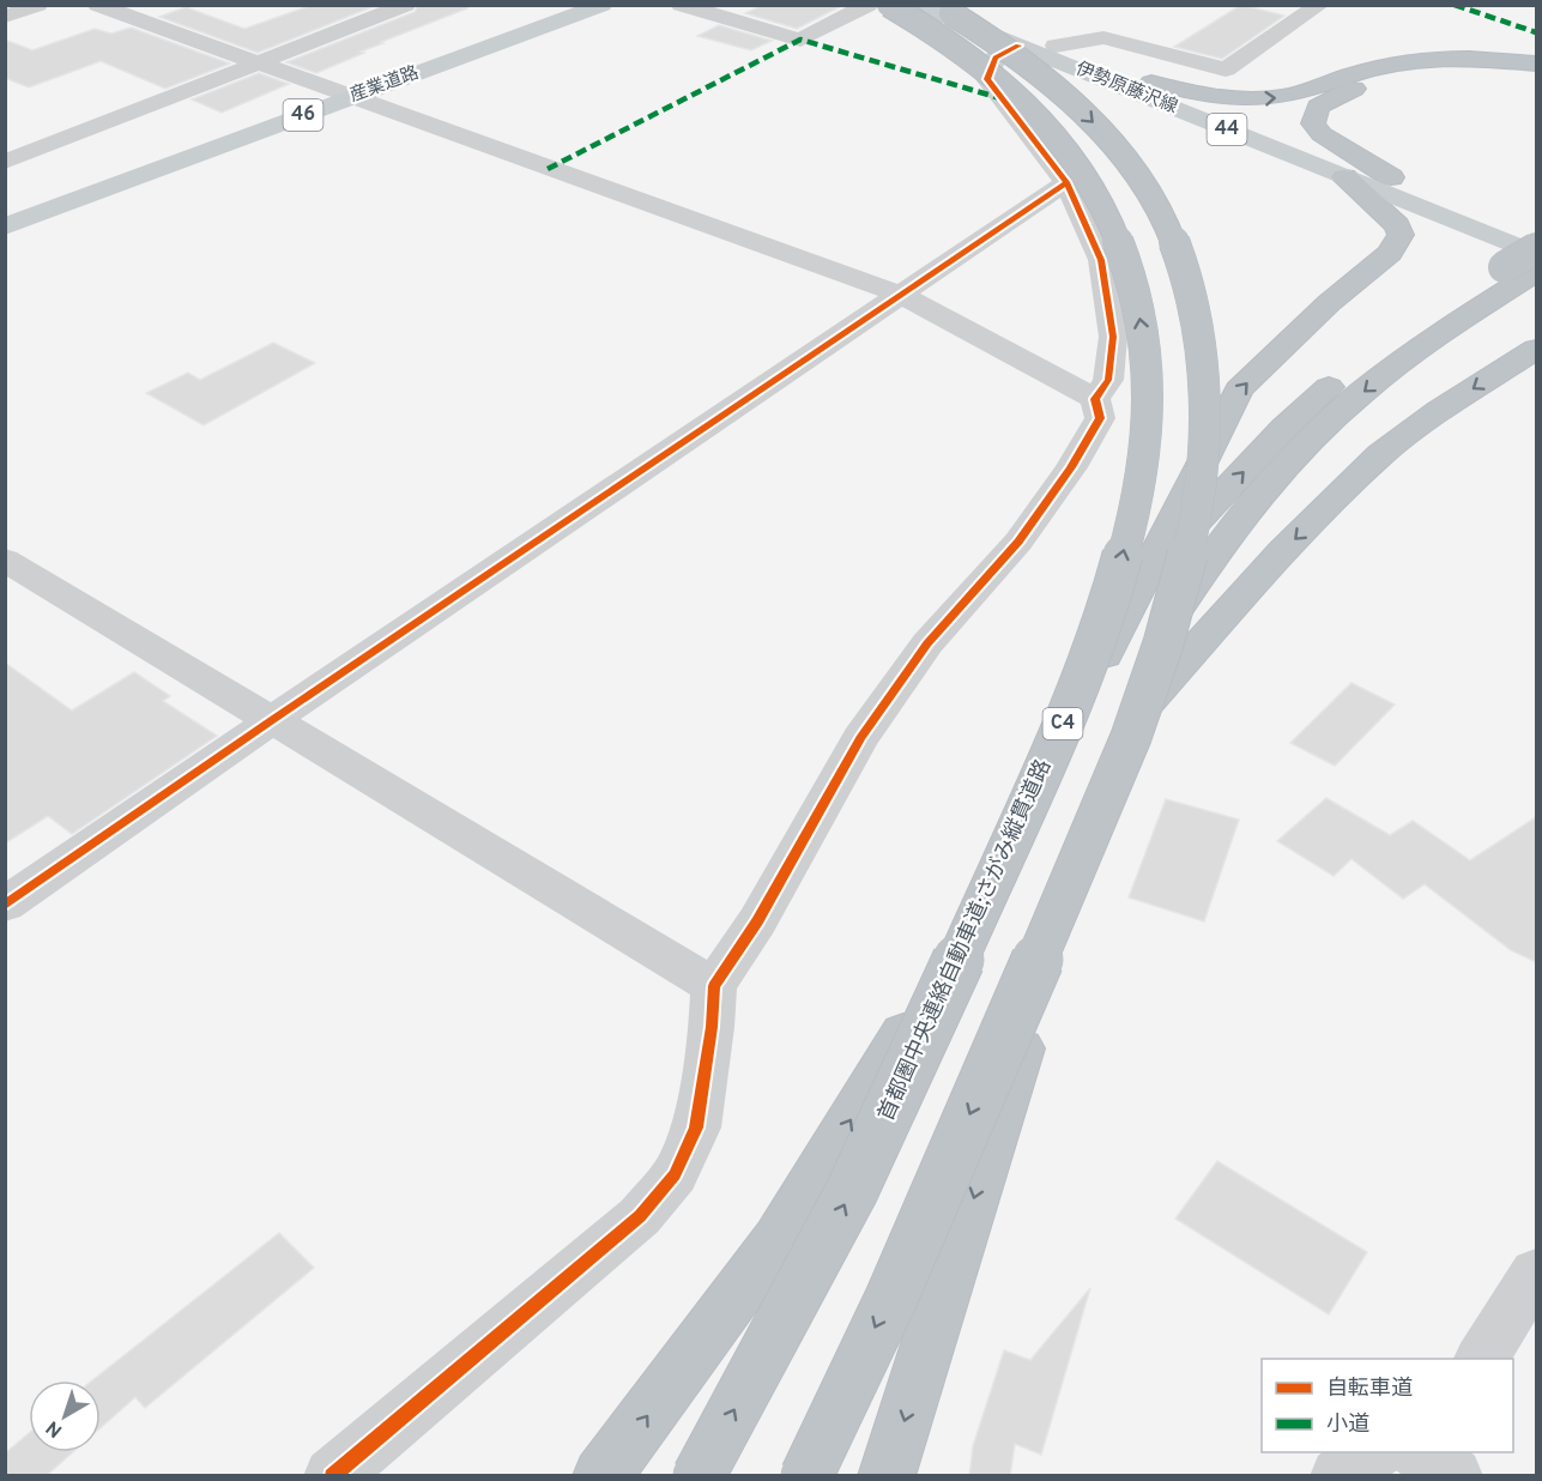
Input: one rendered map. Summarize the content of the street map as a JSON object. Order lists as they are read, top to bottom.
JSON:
{
  "streets": {
    "highway": ["C4", "首都圏中央連絡自動車道;さがみ縦貫道路"],
    "main road": [
      "産業道路",
      "伊勢原藤沢線",
      "46",
      "44"
    ]
  },
  "legend": ["自転車道", "小道"],
  "north": "bottom left"
}
